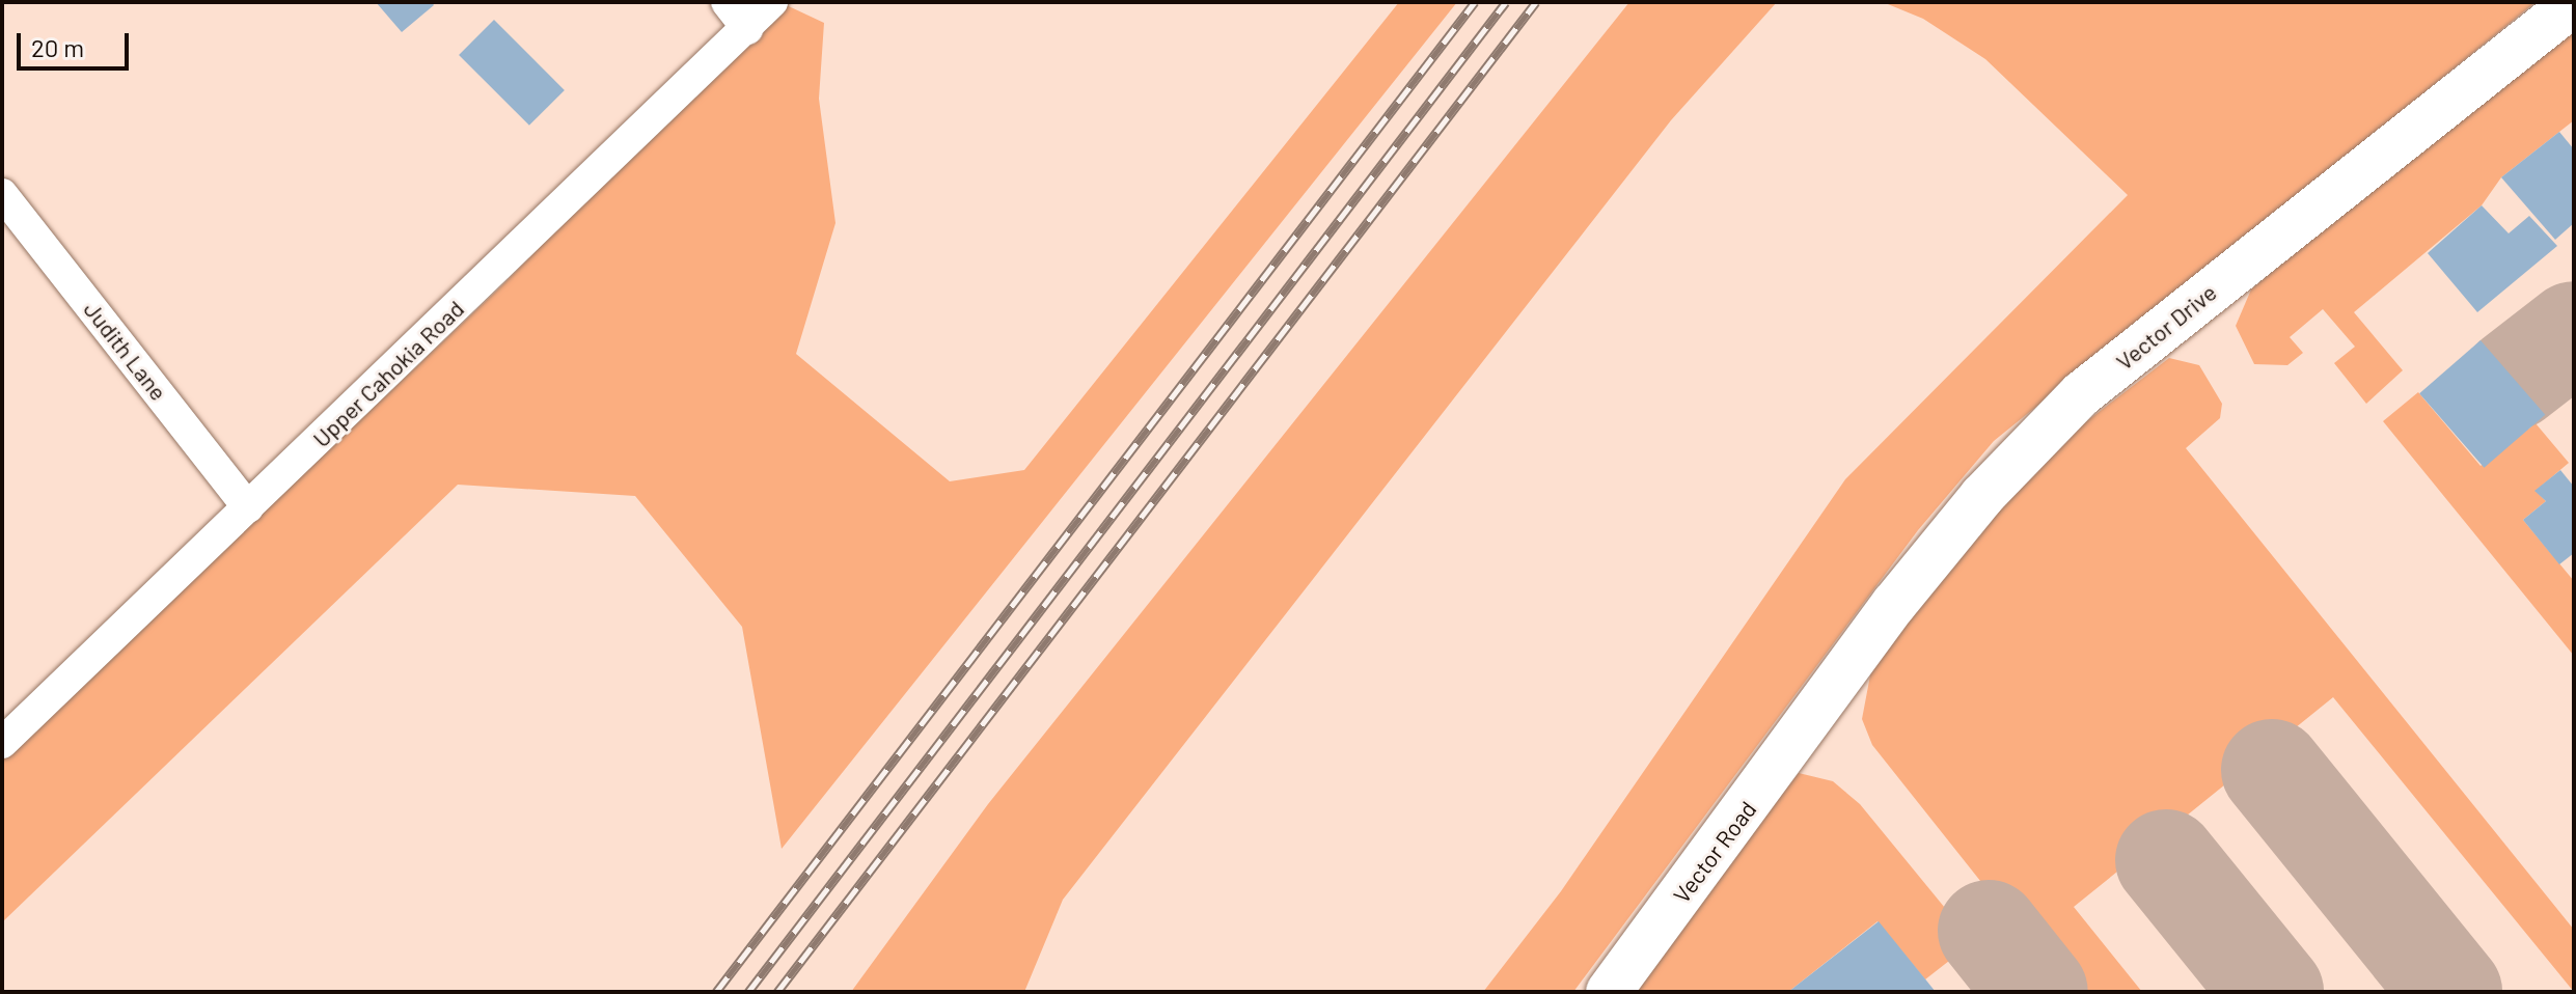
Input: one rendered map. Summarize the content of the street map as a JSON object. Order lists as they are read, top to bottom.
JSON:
{
  "streets": {
    "street": [
      "Vector Drive",
      "Judith Lane",
      "Upper Cahokia Road",
      "Vector Road"
    ]
  },
  "crossings": [
    ["Vector Drive", "Vector Road"],
    ["Judith Lane", "Upper Cahokia Road"]
  ],
  "scale_bar": "20 m"
}
